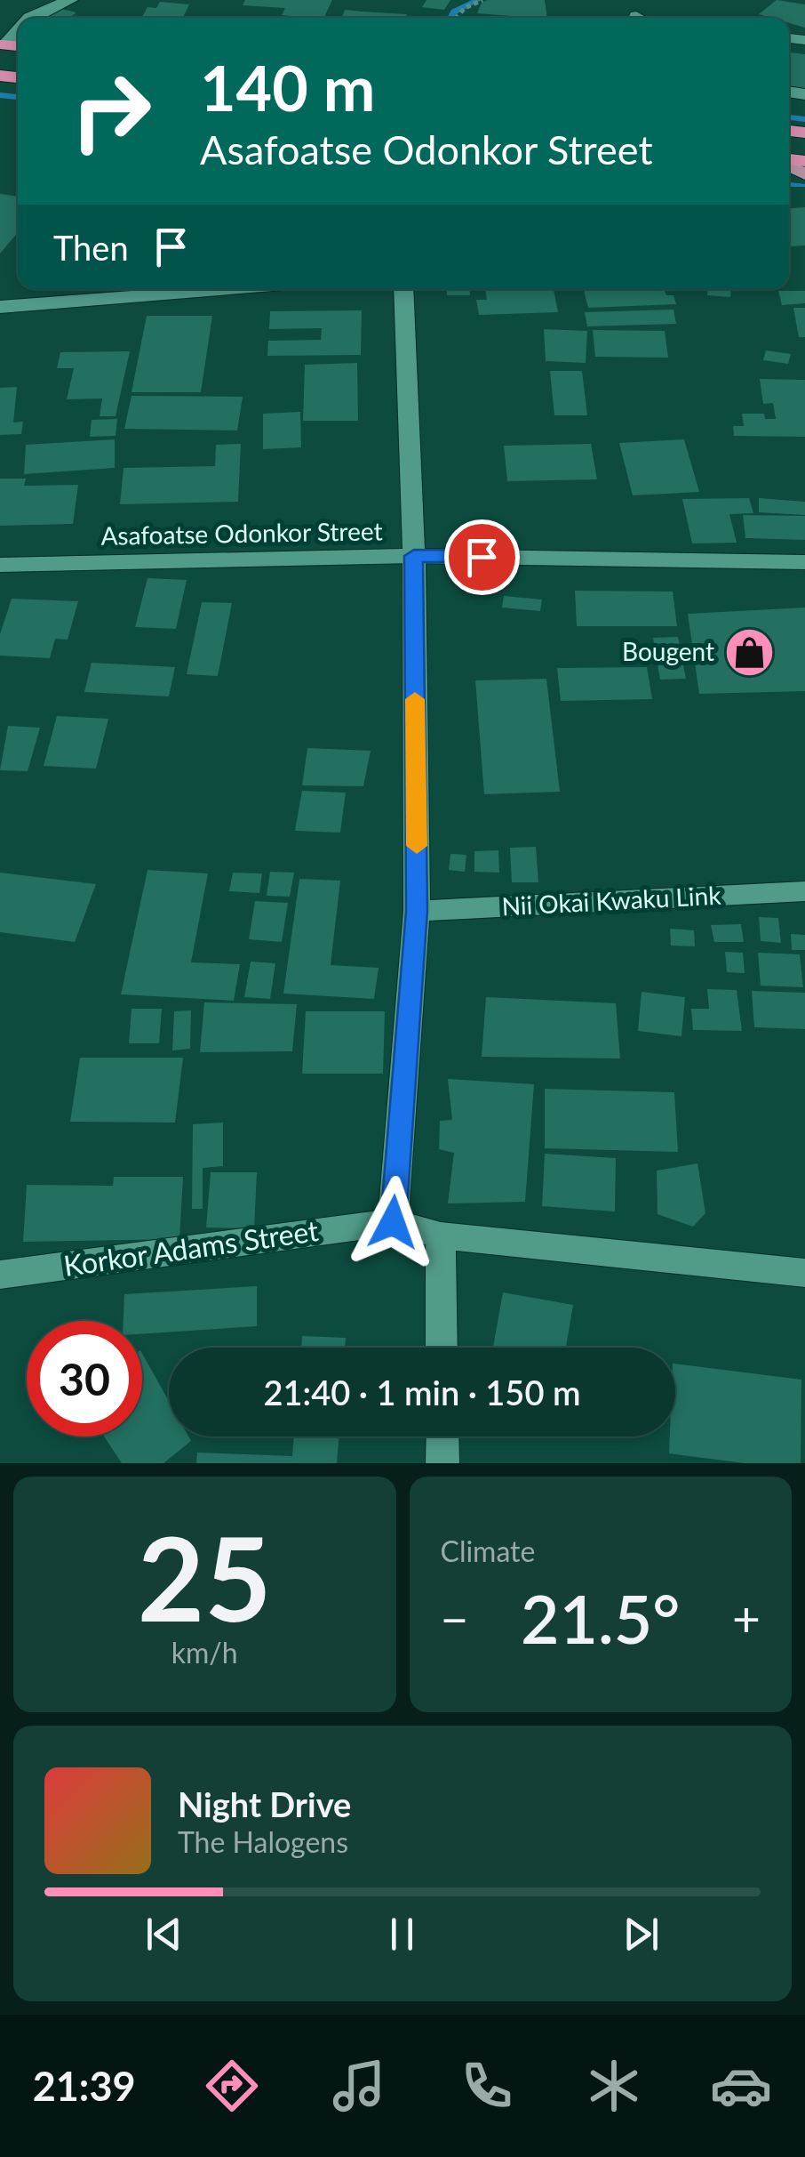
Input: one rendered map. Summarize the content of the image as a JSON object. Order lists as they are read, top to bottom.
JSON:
{
  "streets": {
    "street": ["Asafoatse Odonkor Street", "Nii Okai Kwaku Link", "Korkor Adams Street"]
  },
  "places": {
    "shop": ["Bougent"]
  },
  "page": {
    "turn": ["140 m", "Asafoatse Odonkor Street"],
    "then": "Then",
    "limit": "30",
    "trip": "21:40 · 1 min · 150 m",
    "tile": [
      ["25", "km/h"],
      "Climate"
    ],
    "heat": ["−", "21.5°", "+"],
    "song": ["Night Drive", "The Halogens"],
    "tabs": "21:39"
  }
}
